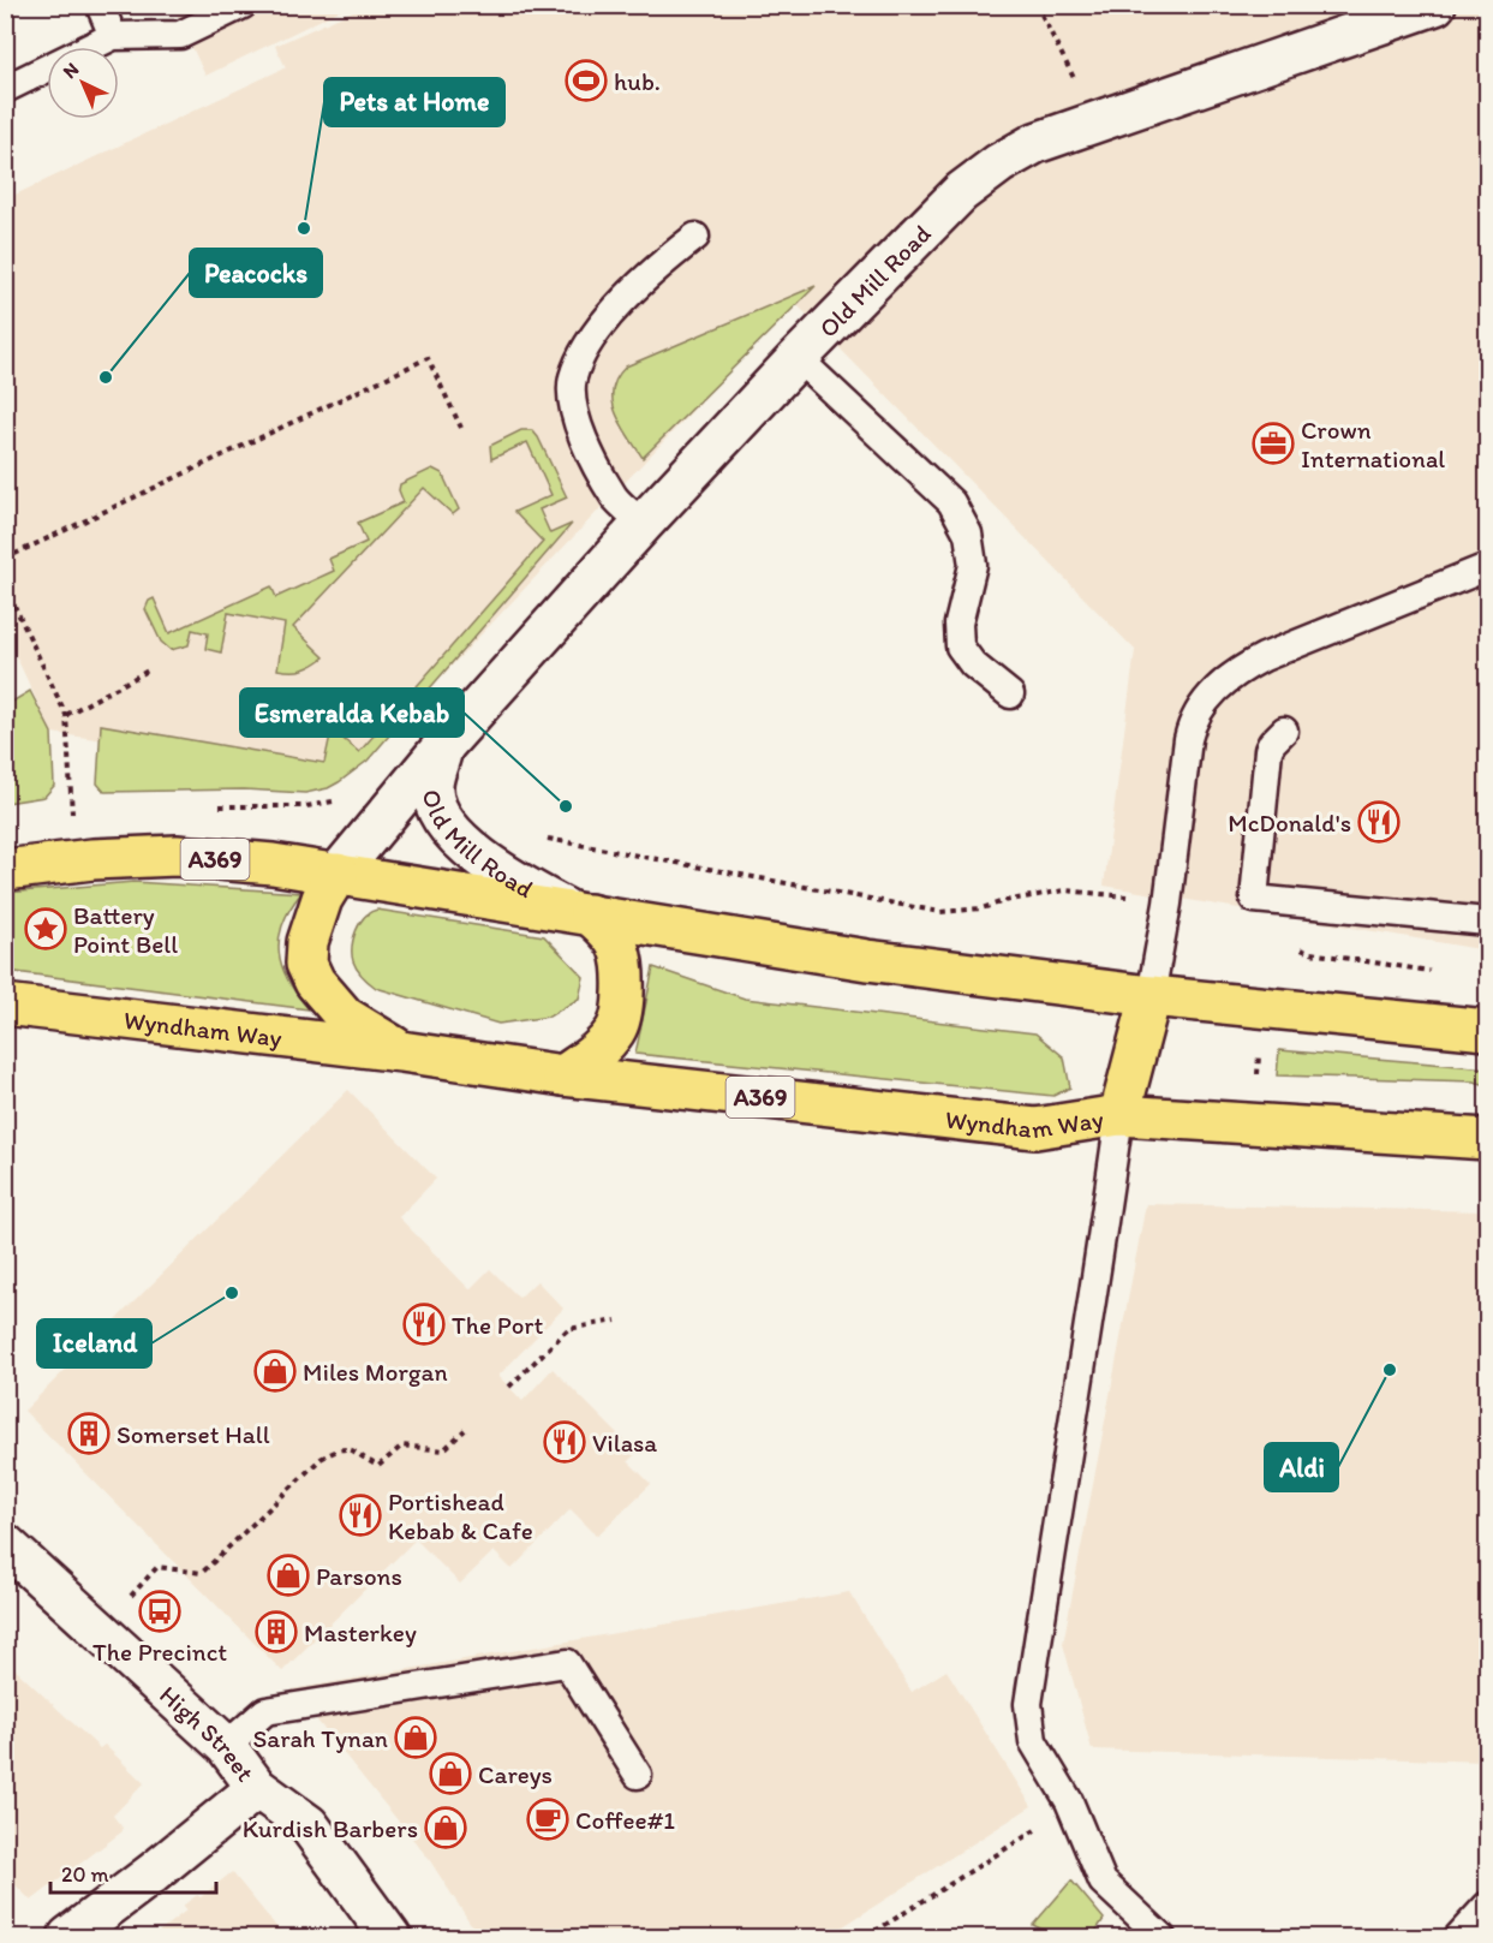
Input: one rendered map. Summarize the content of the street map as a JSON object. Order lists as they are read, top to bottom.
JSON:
{
  "streets": {
    "main road": ["A369", "Wyndham Way"],
    "street": ["Old Mill Road", "High Street"]
  },
  "crossings": [
    ["Old Mill Road", "A369"],
    ["Old Mill Road", "Wyndham Way"],
    ["A369", "Wyndham Way"]
  ],
  "places": {
    "sports": ["hub."],
    "other": [
      "Pets at Home",
      "Peacocks",
      "Esmeralda Kebab",
      "Iceland",
      "Aldi"
    ],
    "office": ["Crown International"],
    "restaurant": [
      "McDonald's",
      "The Port",
      "Vilasa",
      "Portishead Kebab & Cafe"
    ],
    "place": ["Battery Point Bell"],
    "shop": [
      "Miles Morgan",
      "Parsons",
      "Sarah Tynan",
      "Careys",
      "Kurdish Barbers"
    ],
    "building": ["Somerset Hall", "Masterkey"],
    "bus stop": ["The Precinct"],
    "cafe": ["Coffee#1"]
  },
  "scale_bar": "20 m",
  "north": "top left"
}
